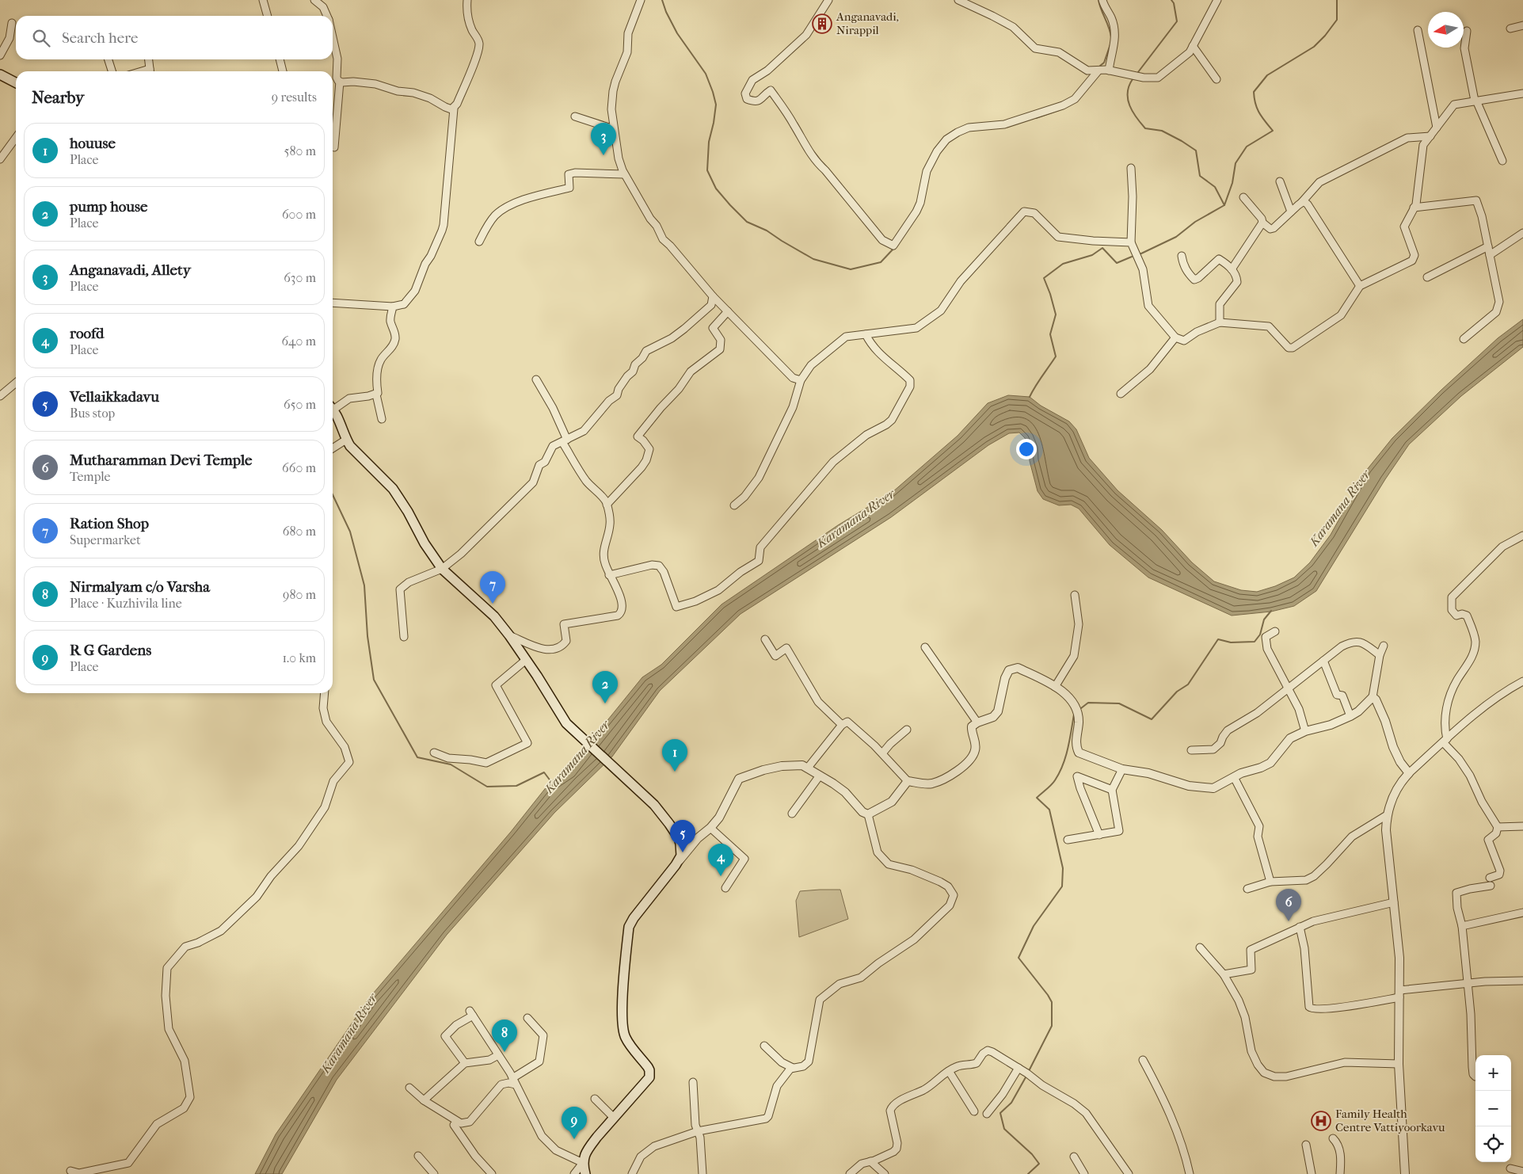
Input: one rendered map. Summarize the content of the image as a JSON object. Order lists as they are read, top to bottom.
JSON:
{
  "water": ["Karamana River"],
  "places": {
    "building": ["Anganavadi, Nirappil"],
    "hospital": ["Family Health Centre Vattiyoorkavu"]
  },
  "north": "left",
  "page": {
    "search": "Search here",
    "heading": ["Nearby", "9 results"],
    "pins": [
      "3",
      "7",
      "2",
      "1",
      "5",
      "4",
      "6",
      "8",
      "9"
    ],
    "list": [
      {
        "mark": "1",
        "name": "houuse",
        "note": "Place",
        "value": "580 m"
      },
      {
        "mark": "2",
        "name": "pump house",
        "note": "Place",
        "value": "600 m"
      },
      {
        "mark": "3",
        "name": "Anganavadi, Allety",
        "note": "Place",
        "value": "630 m"
      },
      {
        "mark": "4",
        "name": "roofd",
        "note": "Place",
        "value": "640 m"
      },
      {
        "mark": "5",
        "name": "Vellaikkadavu",
        "note": "Bus stop",
        "value": "650 m"
      },
      {
        "mark": "6",
        "name": "Mutharamman Devi Temple",
        "note": "Temple",
        "value": "660 m"
      },
      {
        "mark": "7",
        "name": "Ration Shop",
        "note": "Supermarket",
        "value": "680 m"
      },
      {
        "mark": "8",
        "name": "Nirmalyam c/o Varsha",
        "note": "Place · Kuzhivila line",
        "value": "980 m"
      },
      {
        "mark": "9",
        "name": "R G Gardens",
        "note": "Place",
        "value": "1.0 km"
      }
    ],
    "map_buttons": ["+", "−"]
  }
}
